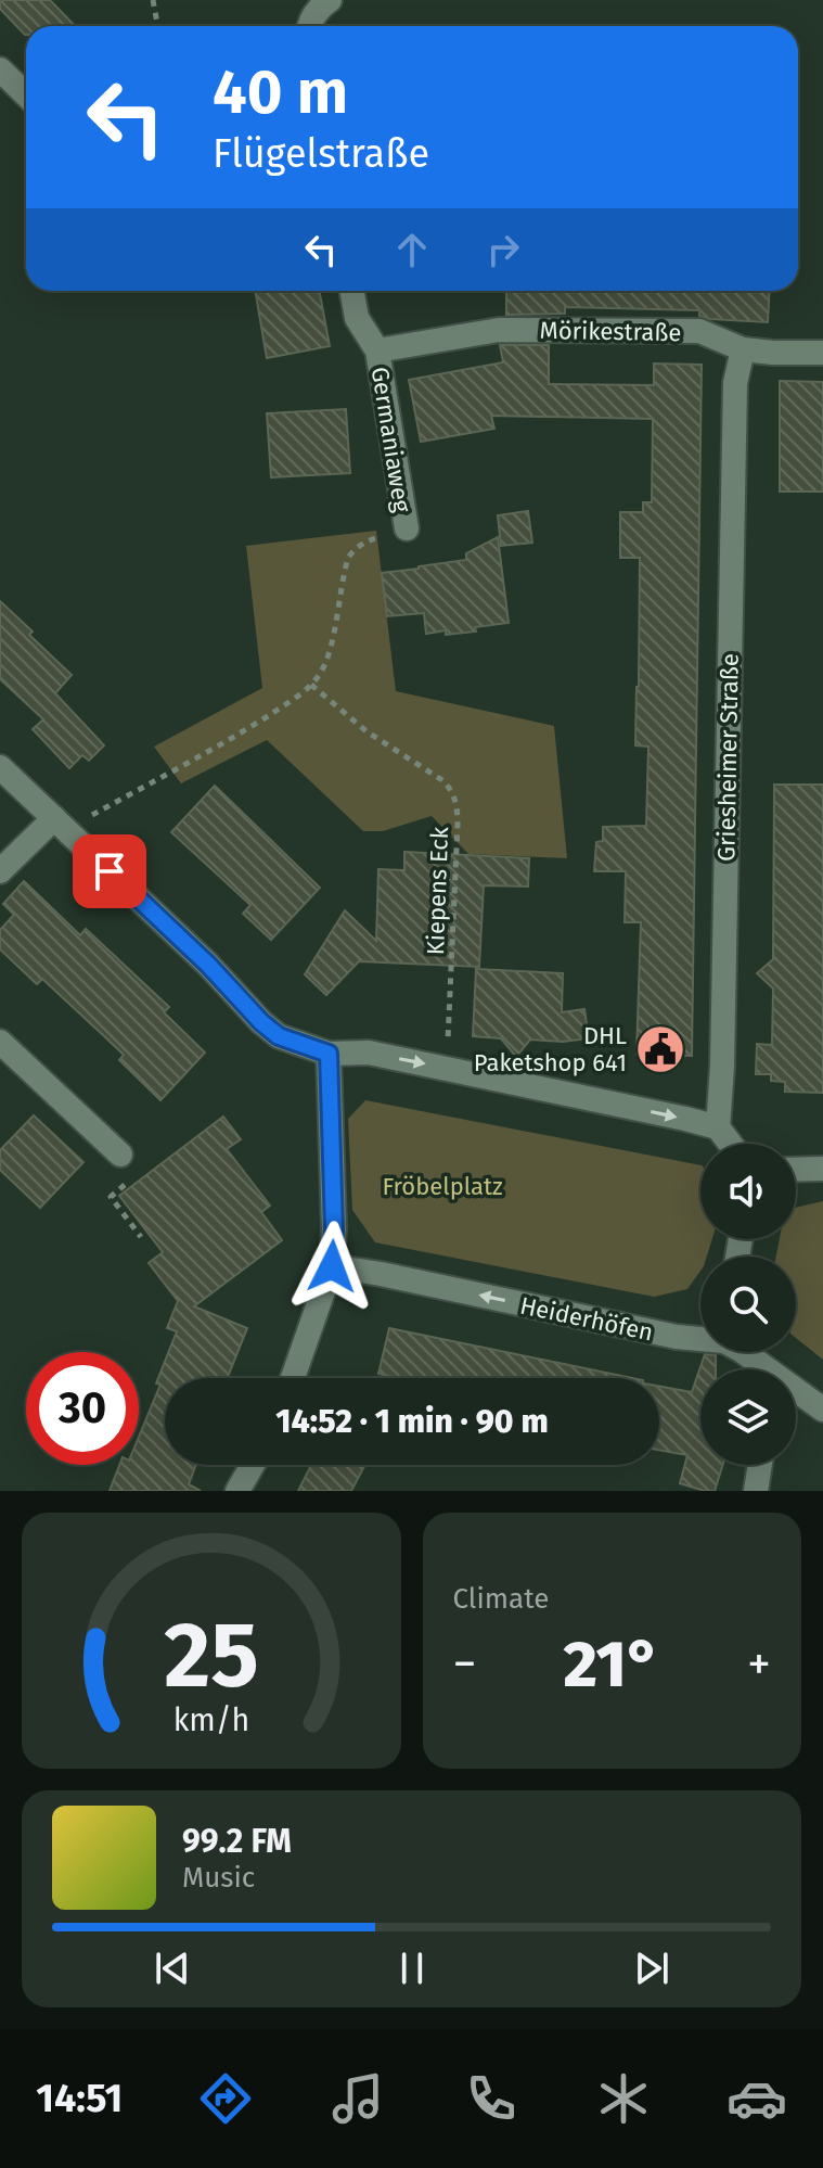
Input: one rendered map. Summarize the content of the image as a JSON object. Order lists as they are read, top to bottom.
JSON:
{
  "streets": {
    "street": [
      "Mörikestraße",
      "Germaniaweg",
      "Griesheimer Straße",
      "Heiderhöfen"
    ],
    "path": ["Kiepens Eck"]
  },
  "crossings": [
    ["Mörikestraße", "Germaniaweg"],
    ["Mörikestraße", "Griesheimer Straße"]
  ],
  "parks": ["Fröbelplatz"],
  "places": {
    "public building": ["DHL Paketshop 641"]
  },
  "page": {
    "turn": ["40 m", "Flügelstraße"],
    "limit": "30",
    "trip": "14:52 · 1 min · 90 m",
    "tile": "Climate",
    "heat": ["−", "21°", "+"],
    "song": ["99.2 FM", "Music"],
    "tabs": "14:51",
    "gauge": ["25", "km/h"]
  }
}
